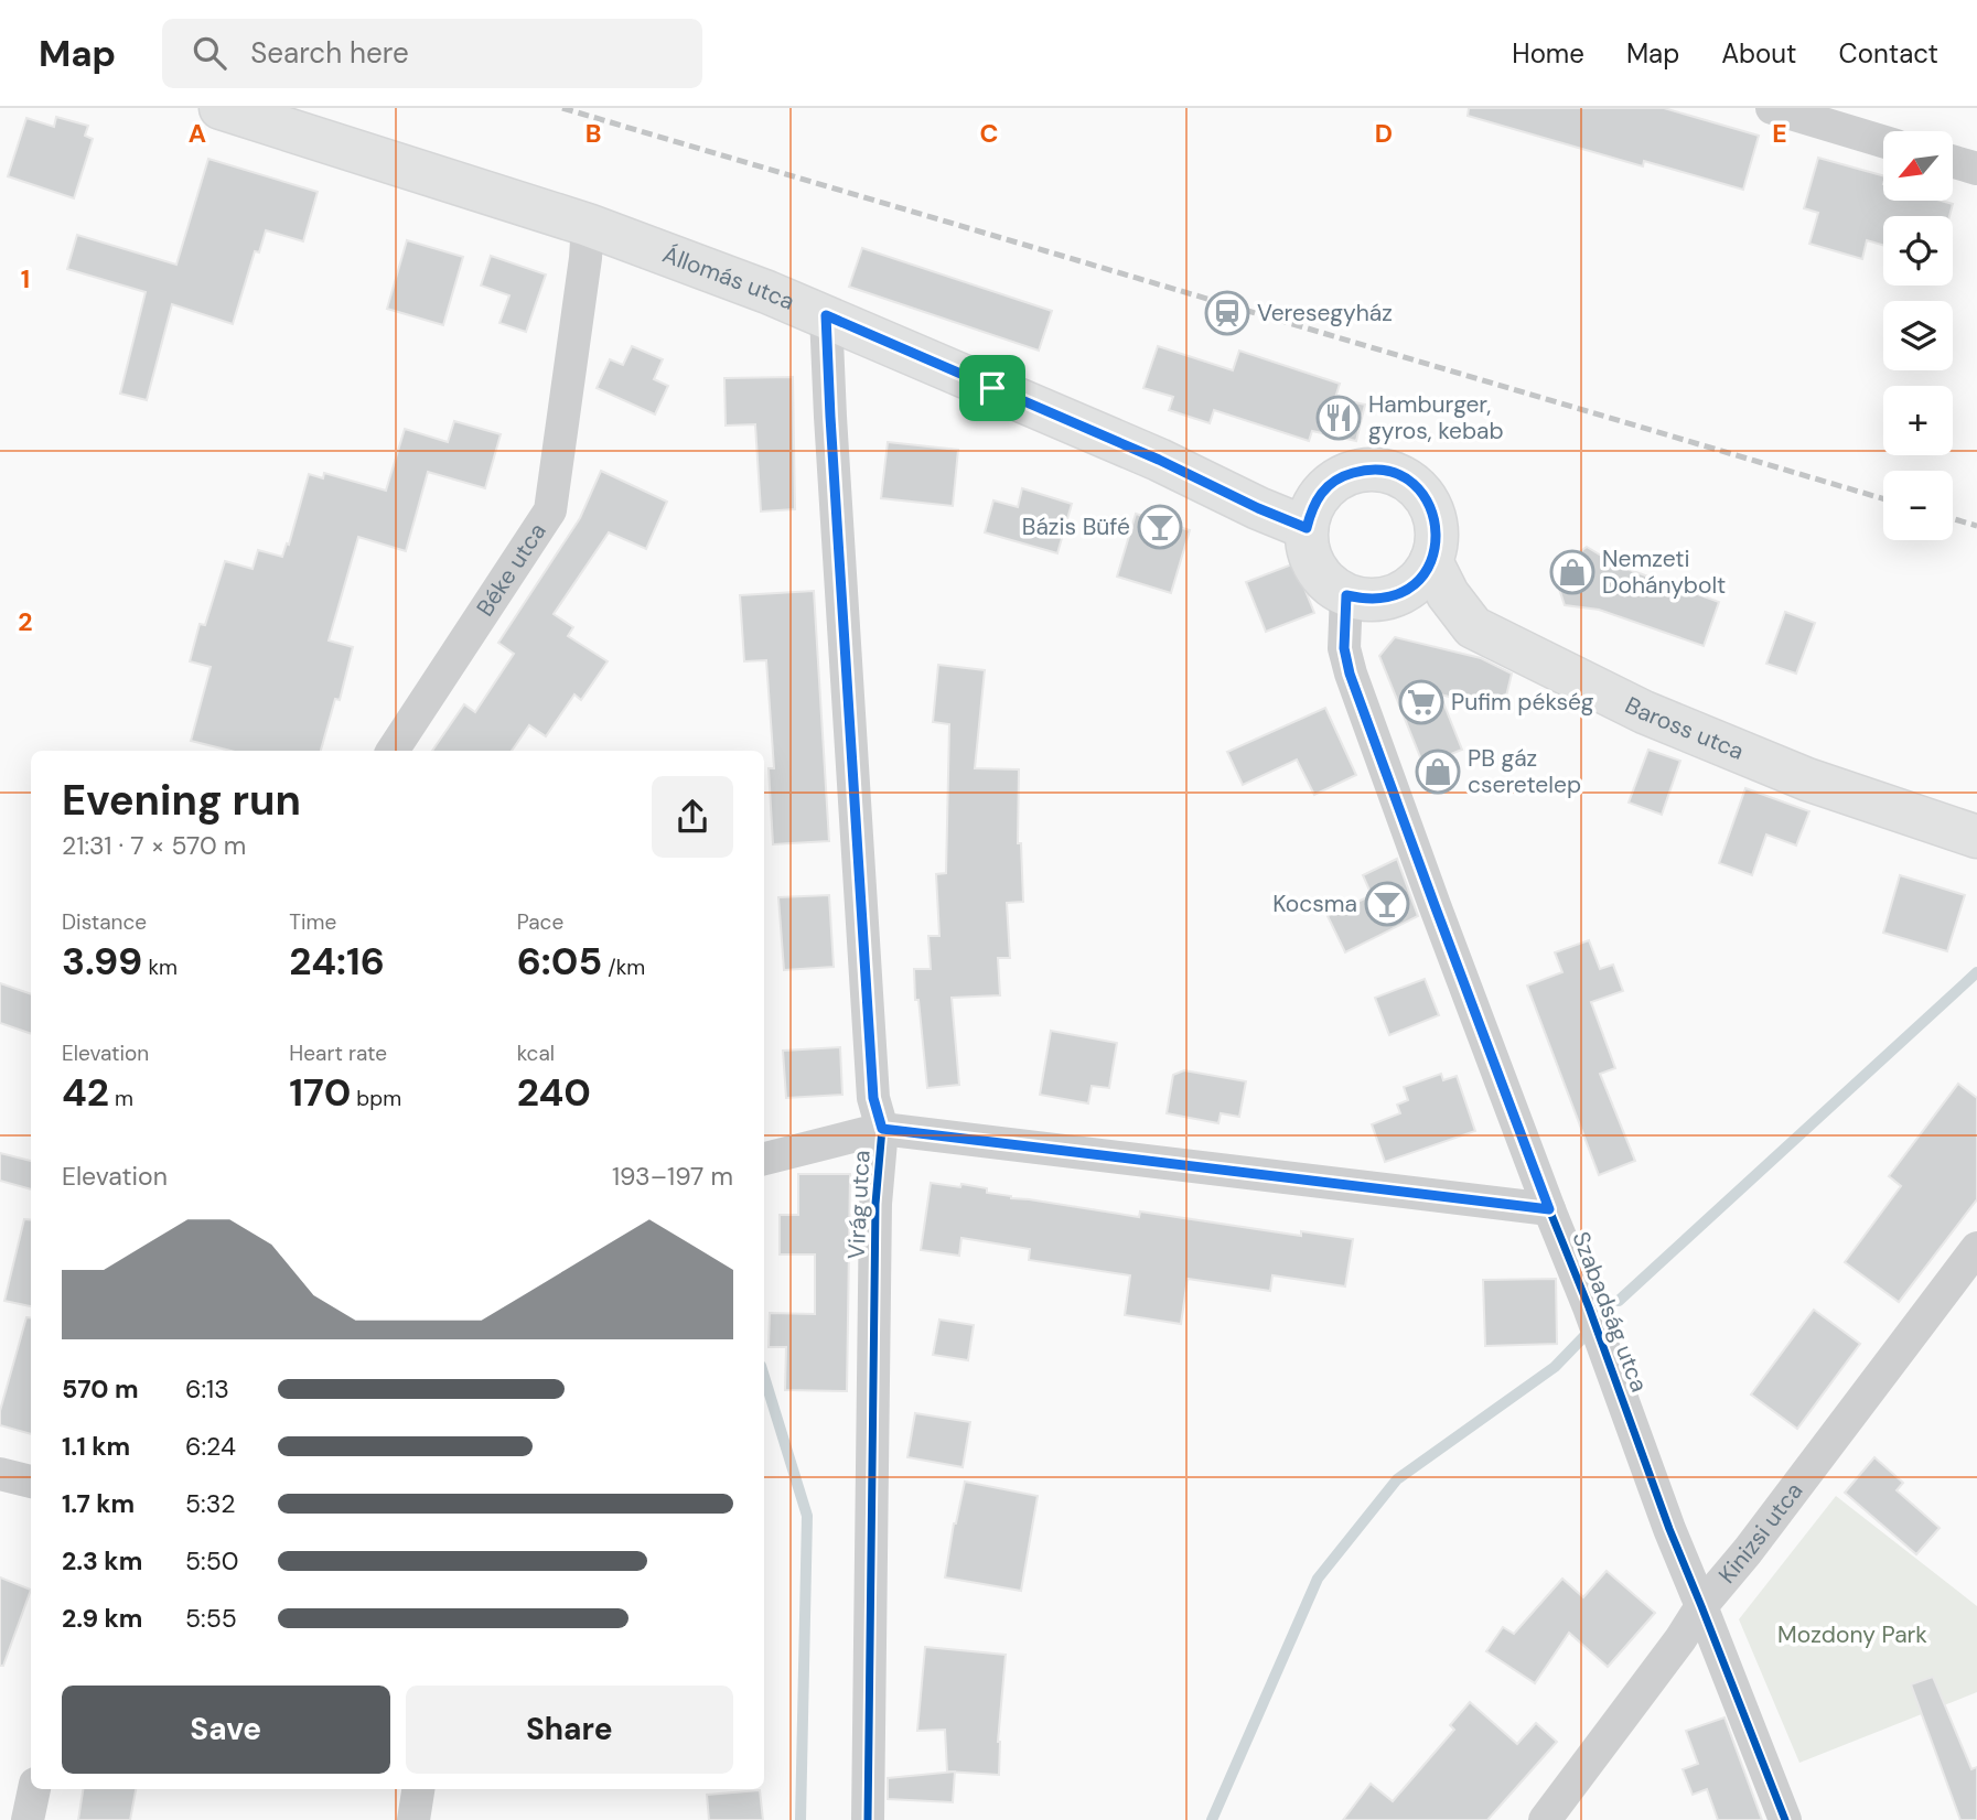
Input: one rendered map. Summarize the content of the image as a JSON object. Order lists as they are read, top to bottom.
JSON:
{
  "streets": {
    "street": [
      "Állomás utca",
      "Béke utca",
      "Baross utca",
      "Virág utca",
      "Szabadság utca",
      "Kinizsi utca"
    ]
  },
  "crossings": [
    ["Állomás utca", "Béke utca"],
    ["Állomás utca", "Baross utca"],
    ["Állomás utca", "Virág utca"],
    ["Állomás utca", "Szabadság utca"],
    ["Baross utca", "Szabadság utca"],
    ["Szabadság utca", "Kinizsi utca"]
  ],
  "parks": ["Mozdony Park"],
  "places": {
    "station": ["Veresegyház"],
    "restaurant": ["Hamburger, gyros, kebab"],
    "bar": ["Bázis Büfé", "Kocsma"],
    "shop": ["Nemzeti Dohánybolt", "PB gáz cseretelep"],
    "supermarket": ["Pufim pékség"]
  },
  "north": "bottom left",
  "page": {
    "header": "Map",
    "search": "Search here",
    "nav": [
      "Home",
      "Map",
      "About",
      "Contact"
    ],
    "map_buttons": ["+", "−"],
    "heading": ["Evening run", "21:31 · 7 × 570 m"],
    "stats": [
      ["Distance", "3.99 km"],
      ["Time", "24:16"],
      ["Pace", "6:05 /km"],
      ["Elevation", "42 m"],
      ["Heart rate", "170 bpm"],
      ["kcal", "240"]
    ],
    "chart": ["Elevation", "193–197 m"],
    "list": [
      {
        "name": "570 m",
        "note": "6:13"
      },
      {
        "name": "1.1 km",
        "note": "6:24"
      },
      {
        "name": "1.7 km",
        "note": "5:32"
      },
      {
        "name": "2.3 km",
        "note": "5:50"
      },
      {
        "name": "2.9 km",
        "note": "5:55"
      }
    ],
    "buttons": ["Save", "Share"]
  },
  "grid": {
    "columns": [
      "A",
      "B",
      "C",
      "D",
      "E"
    ],
    "rows": ["1", "2"]
  }
}
